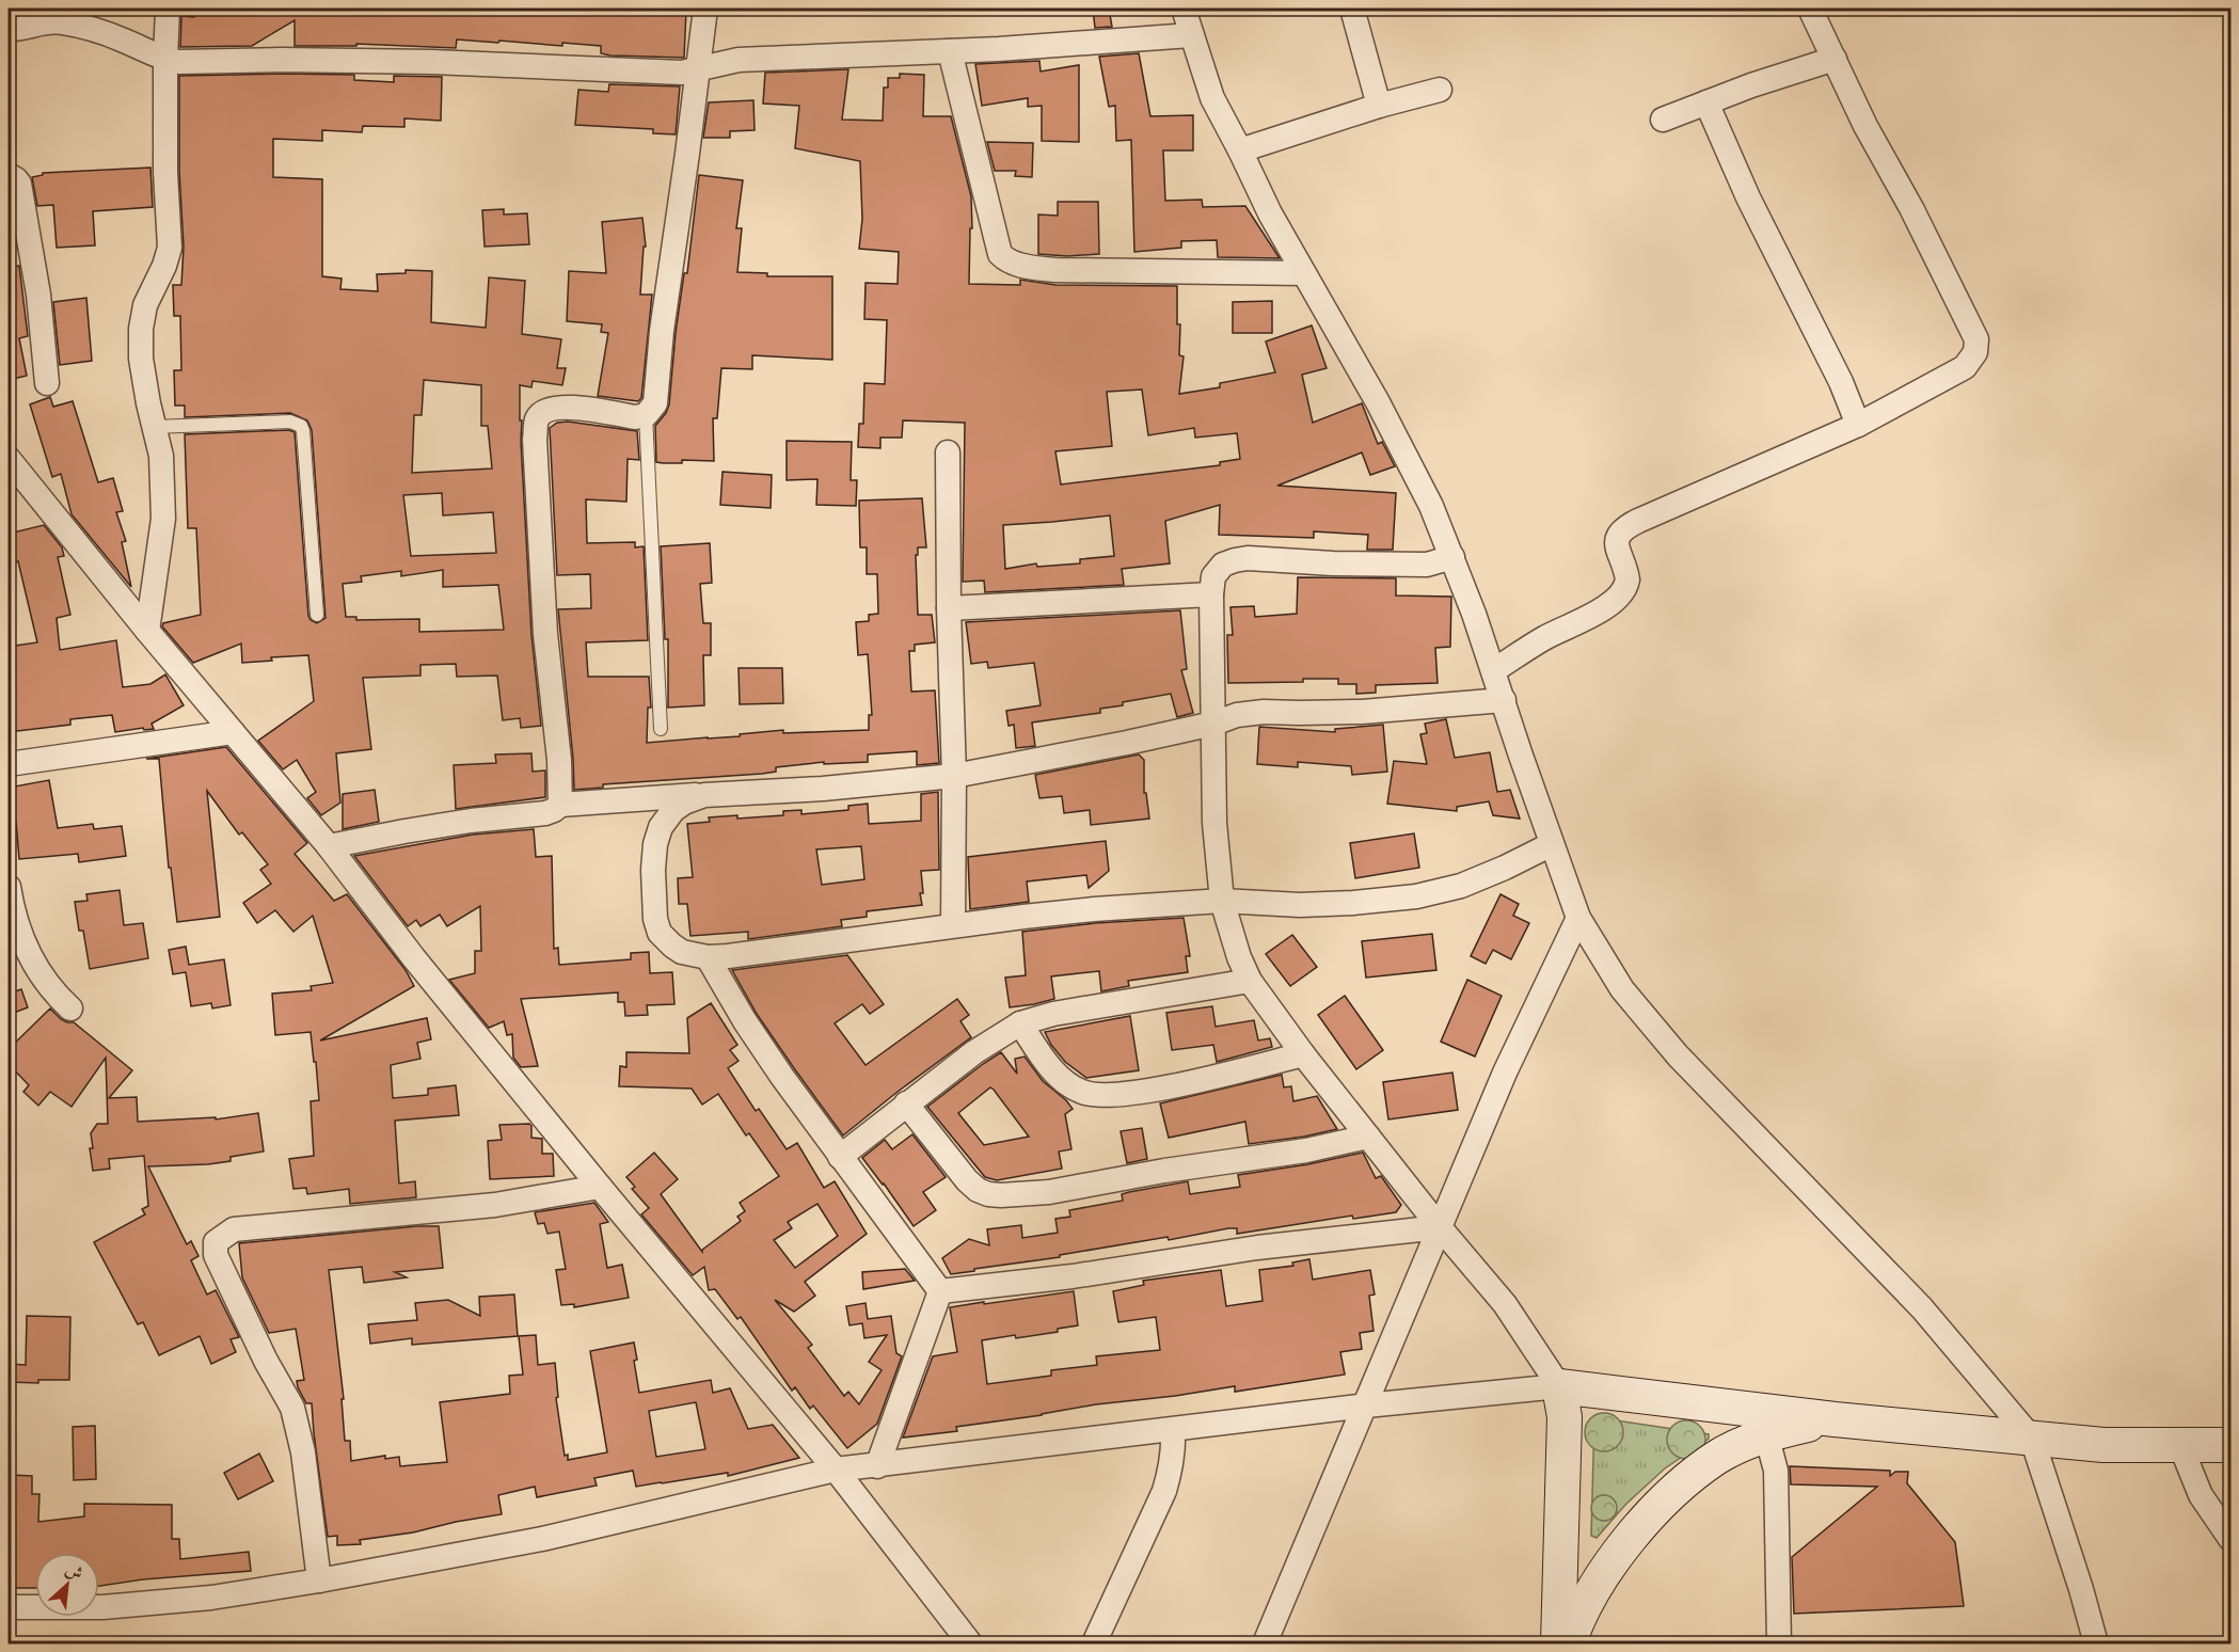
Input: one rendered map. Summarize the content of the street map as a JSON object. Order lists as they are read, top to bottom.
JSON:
{
  "north": "top right"
}
